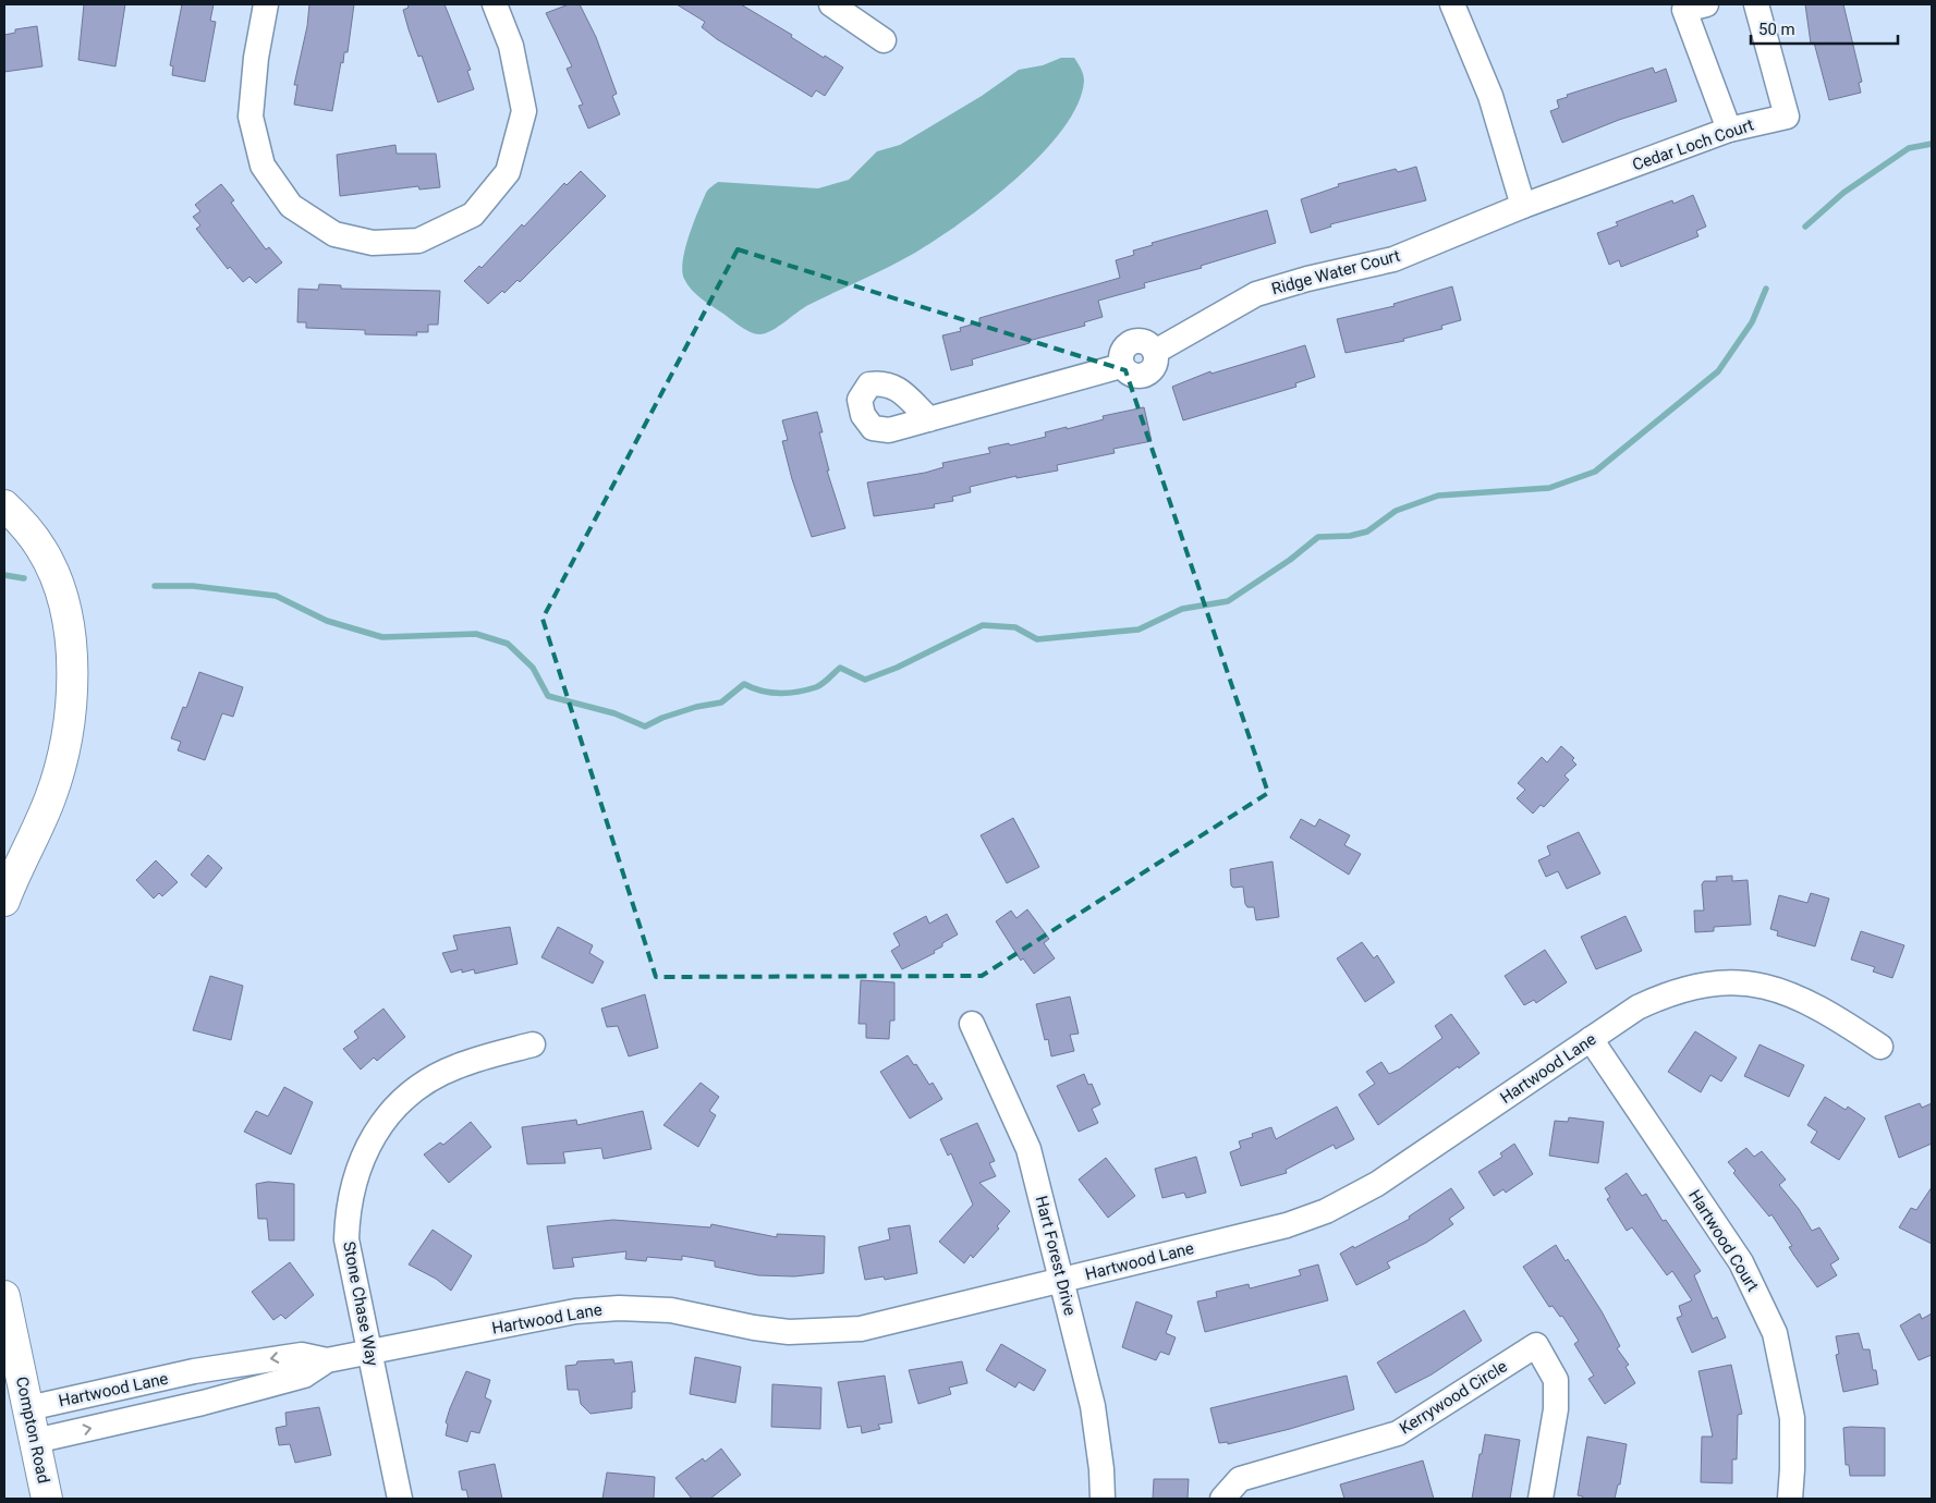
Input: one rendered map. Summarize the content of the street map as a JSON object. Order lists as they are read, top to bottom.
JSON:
{
  "streets": {
    "main road": ["Compton Road"],
    "street": [
      "Cedar Loch Court",
      "Ridge Water Court",
      "Hartwood Lane",
      "Hartwood Court",
      "Hart Forest Drive",
      "Stone Chase Way",
      "Kerrywood Circle"
    ]
  },
  "crossings": [
    ["Cedar Loch Court", "Ridge Water Court"],
    ["Hartwood Lane", "Hartwood Court"],
    ["Hartwood Lane", "Hart Forest Drive"],
    ["Hartwood Lane", "Stone Chase Way"],
    ["Hartwood Lane", "Compton Road"]
  ],
  "scale_bar": "50 m"
}
